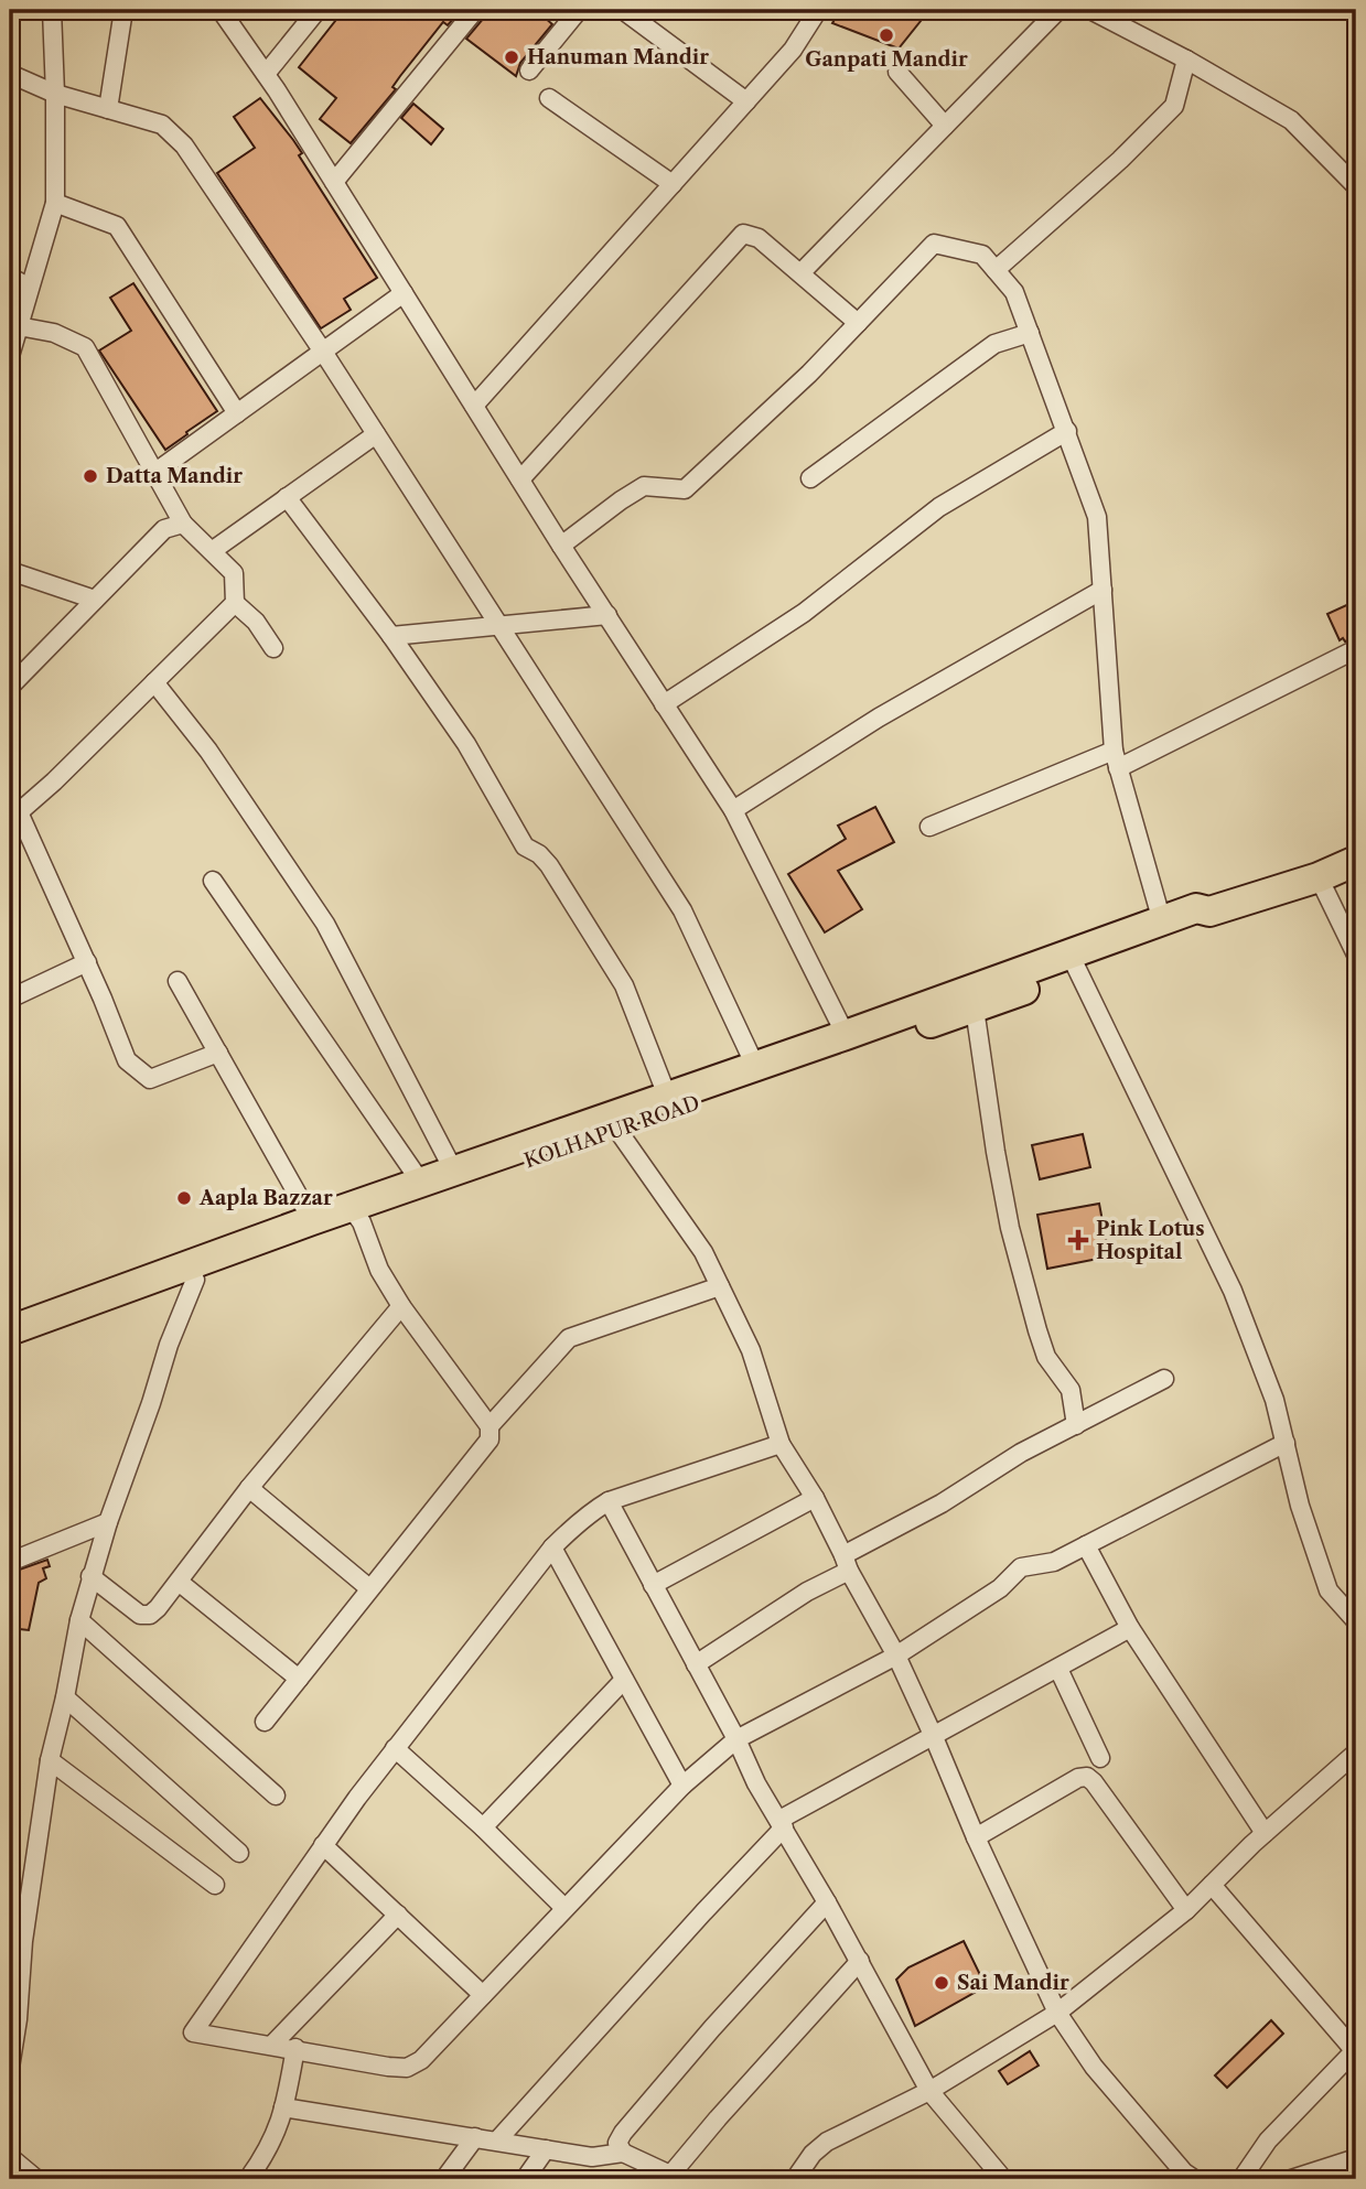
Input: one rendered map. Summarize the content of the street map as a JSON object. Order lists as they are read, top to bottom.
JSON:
{
  "streets": {
    "main road": ["KOLHAPUR ROAD"]
  },
  "places": {
    "other": [
      "Ganpati Mandir",
      "Hanuman Mandir",
      "Datta Mandir",
      "Aapla Bazzar",
      "Sai Mandir"
    ],
    "health": ["Pink Lotus Hospital"]
  }
}
